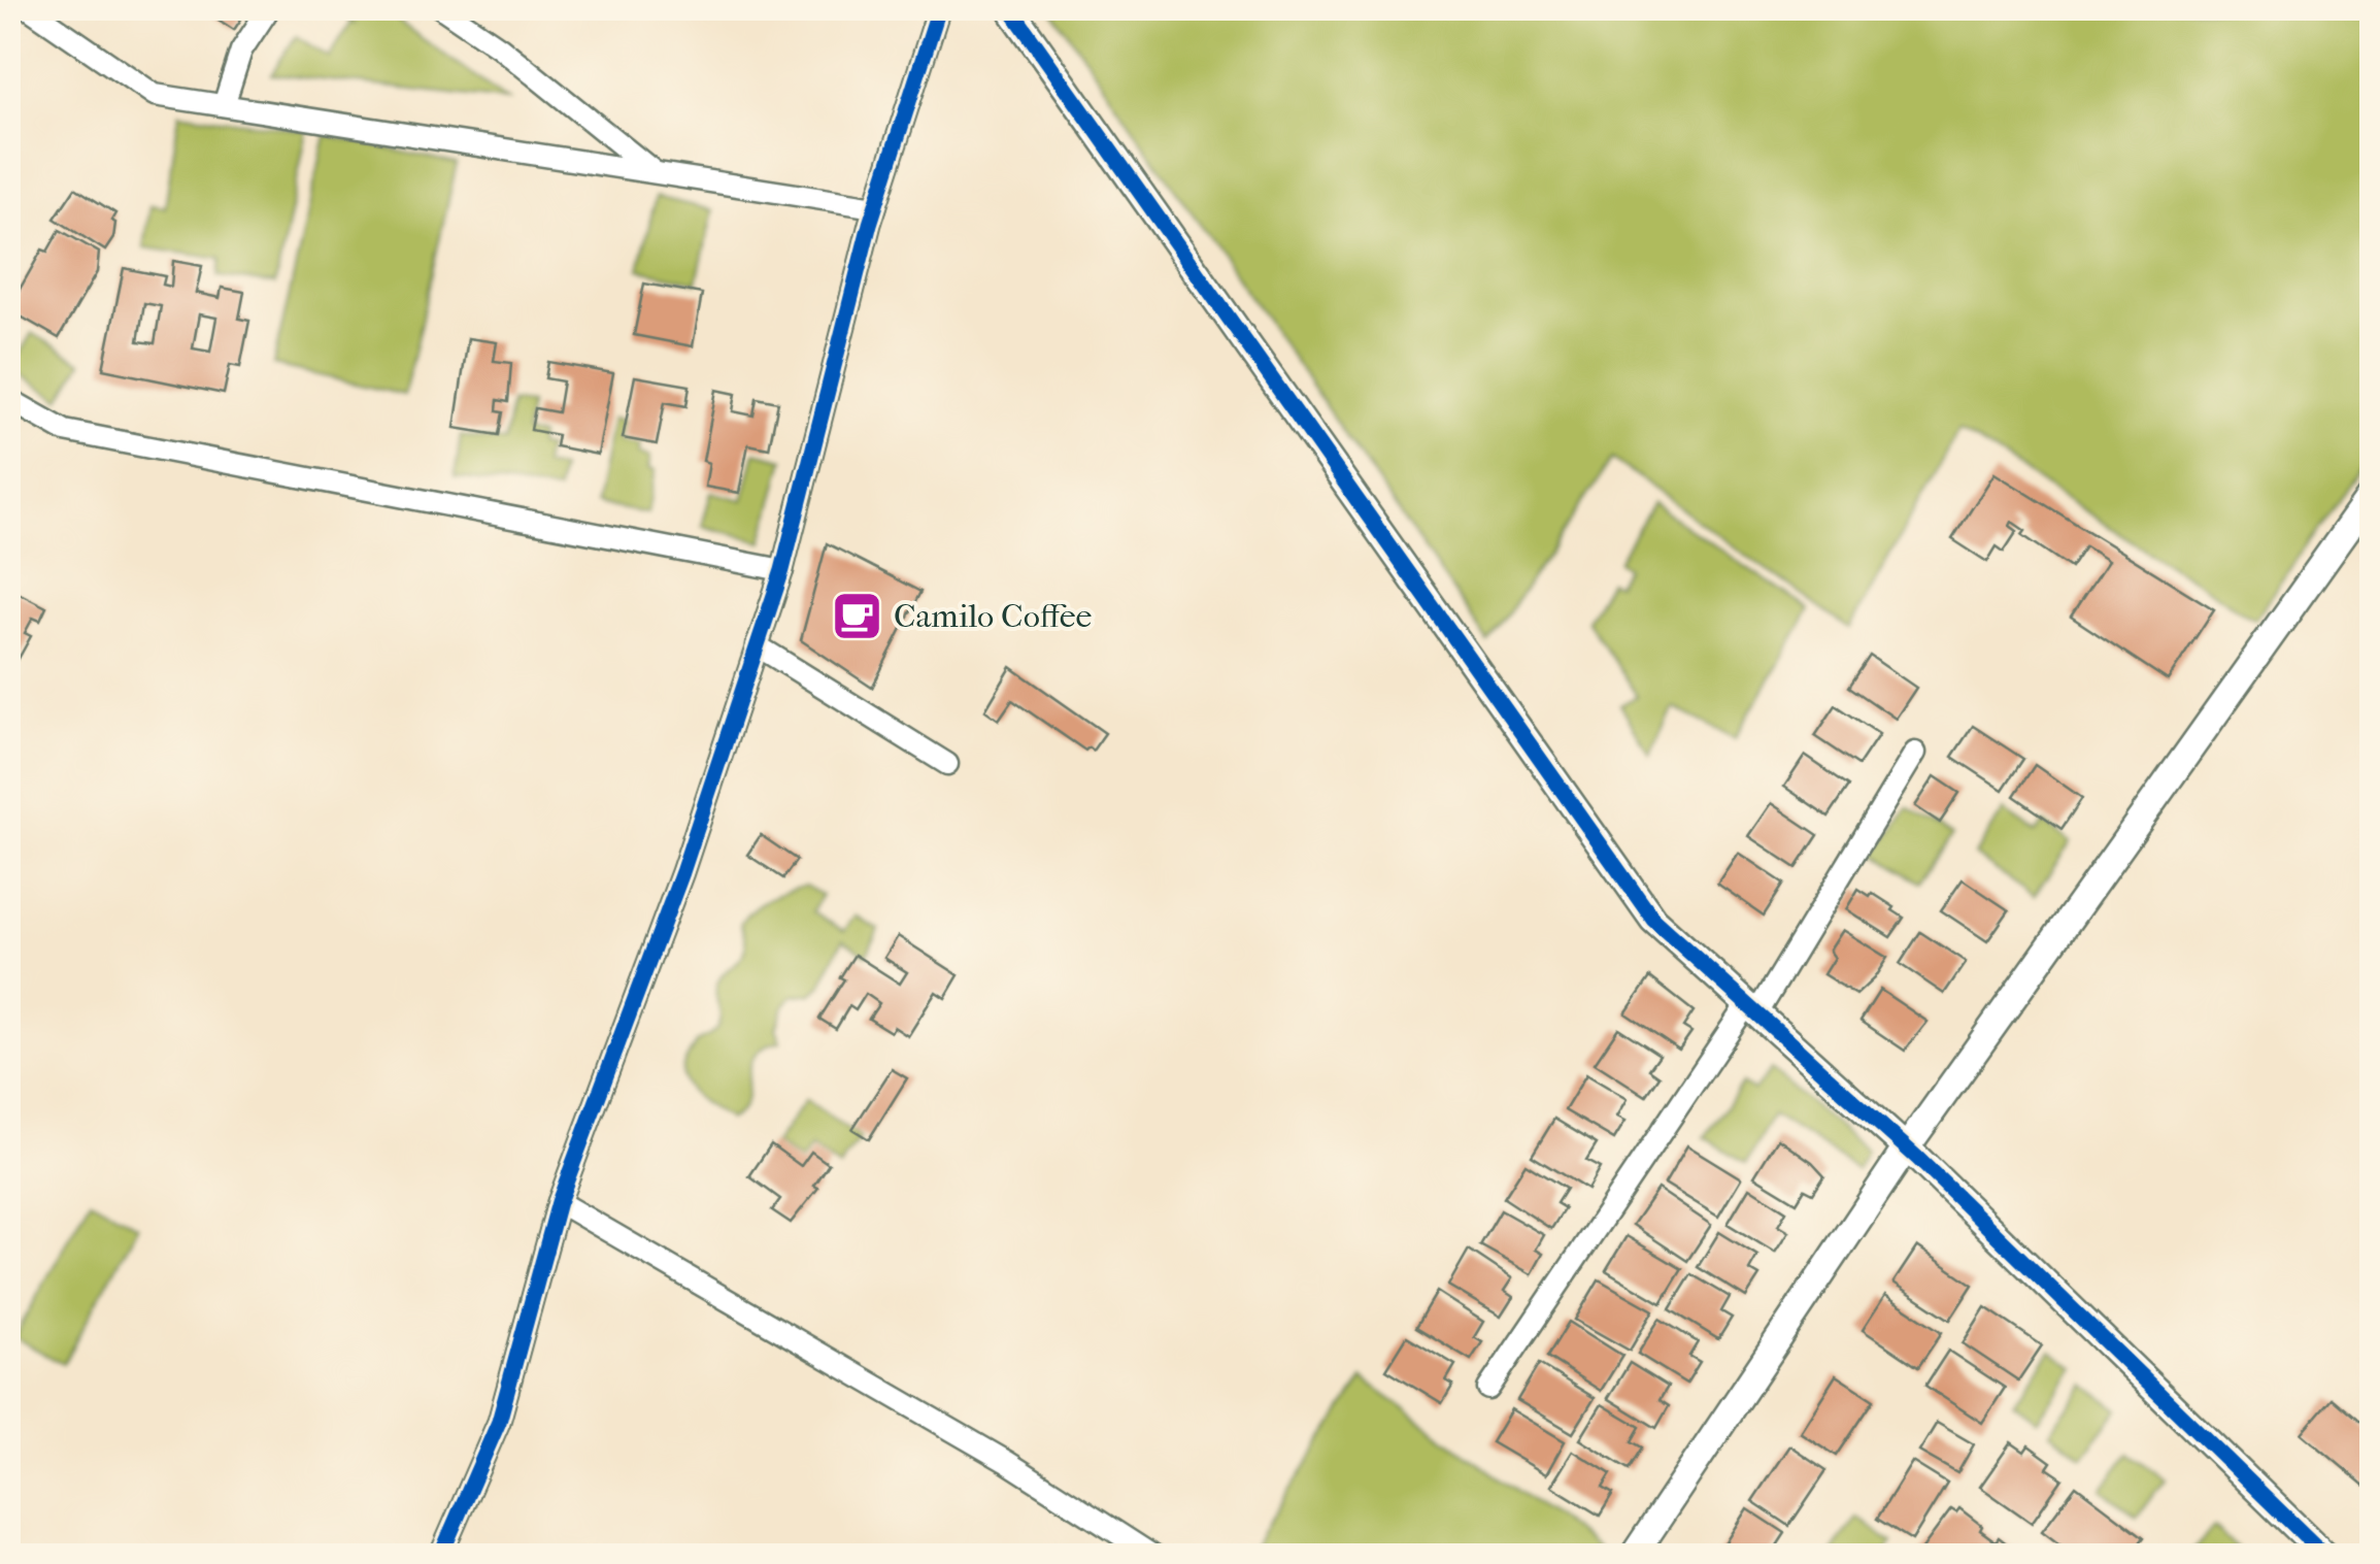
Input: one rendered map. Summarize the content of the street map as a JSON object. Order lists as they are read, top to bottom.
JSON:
{
  "places": {
    "cafe": ["Camilo Coffee"]
  }
}
